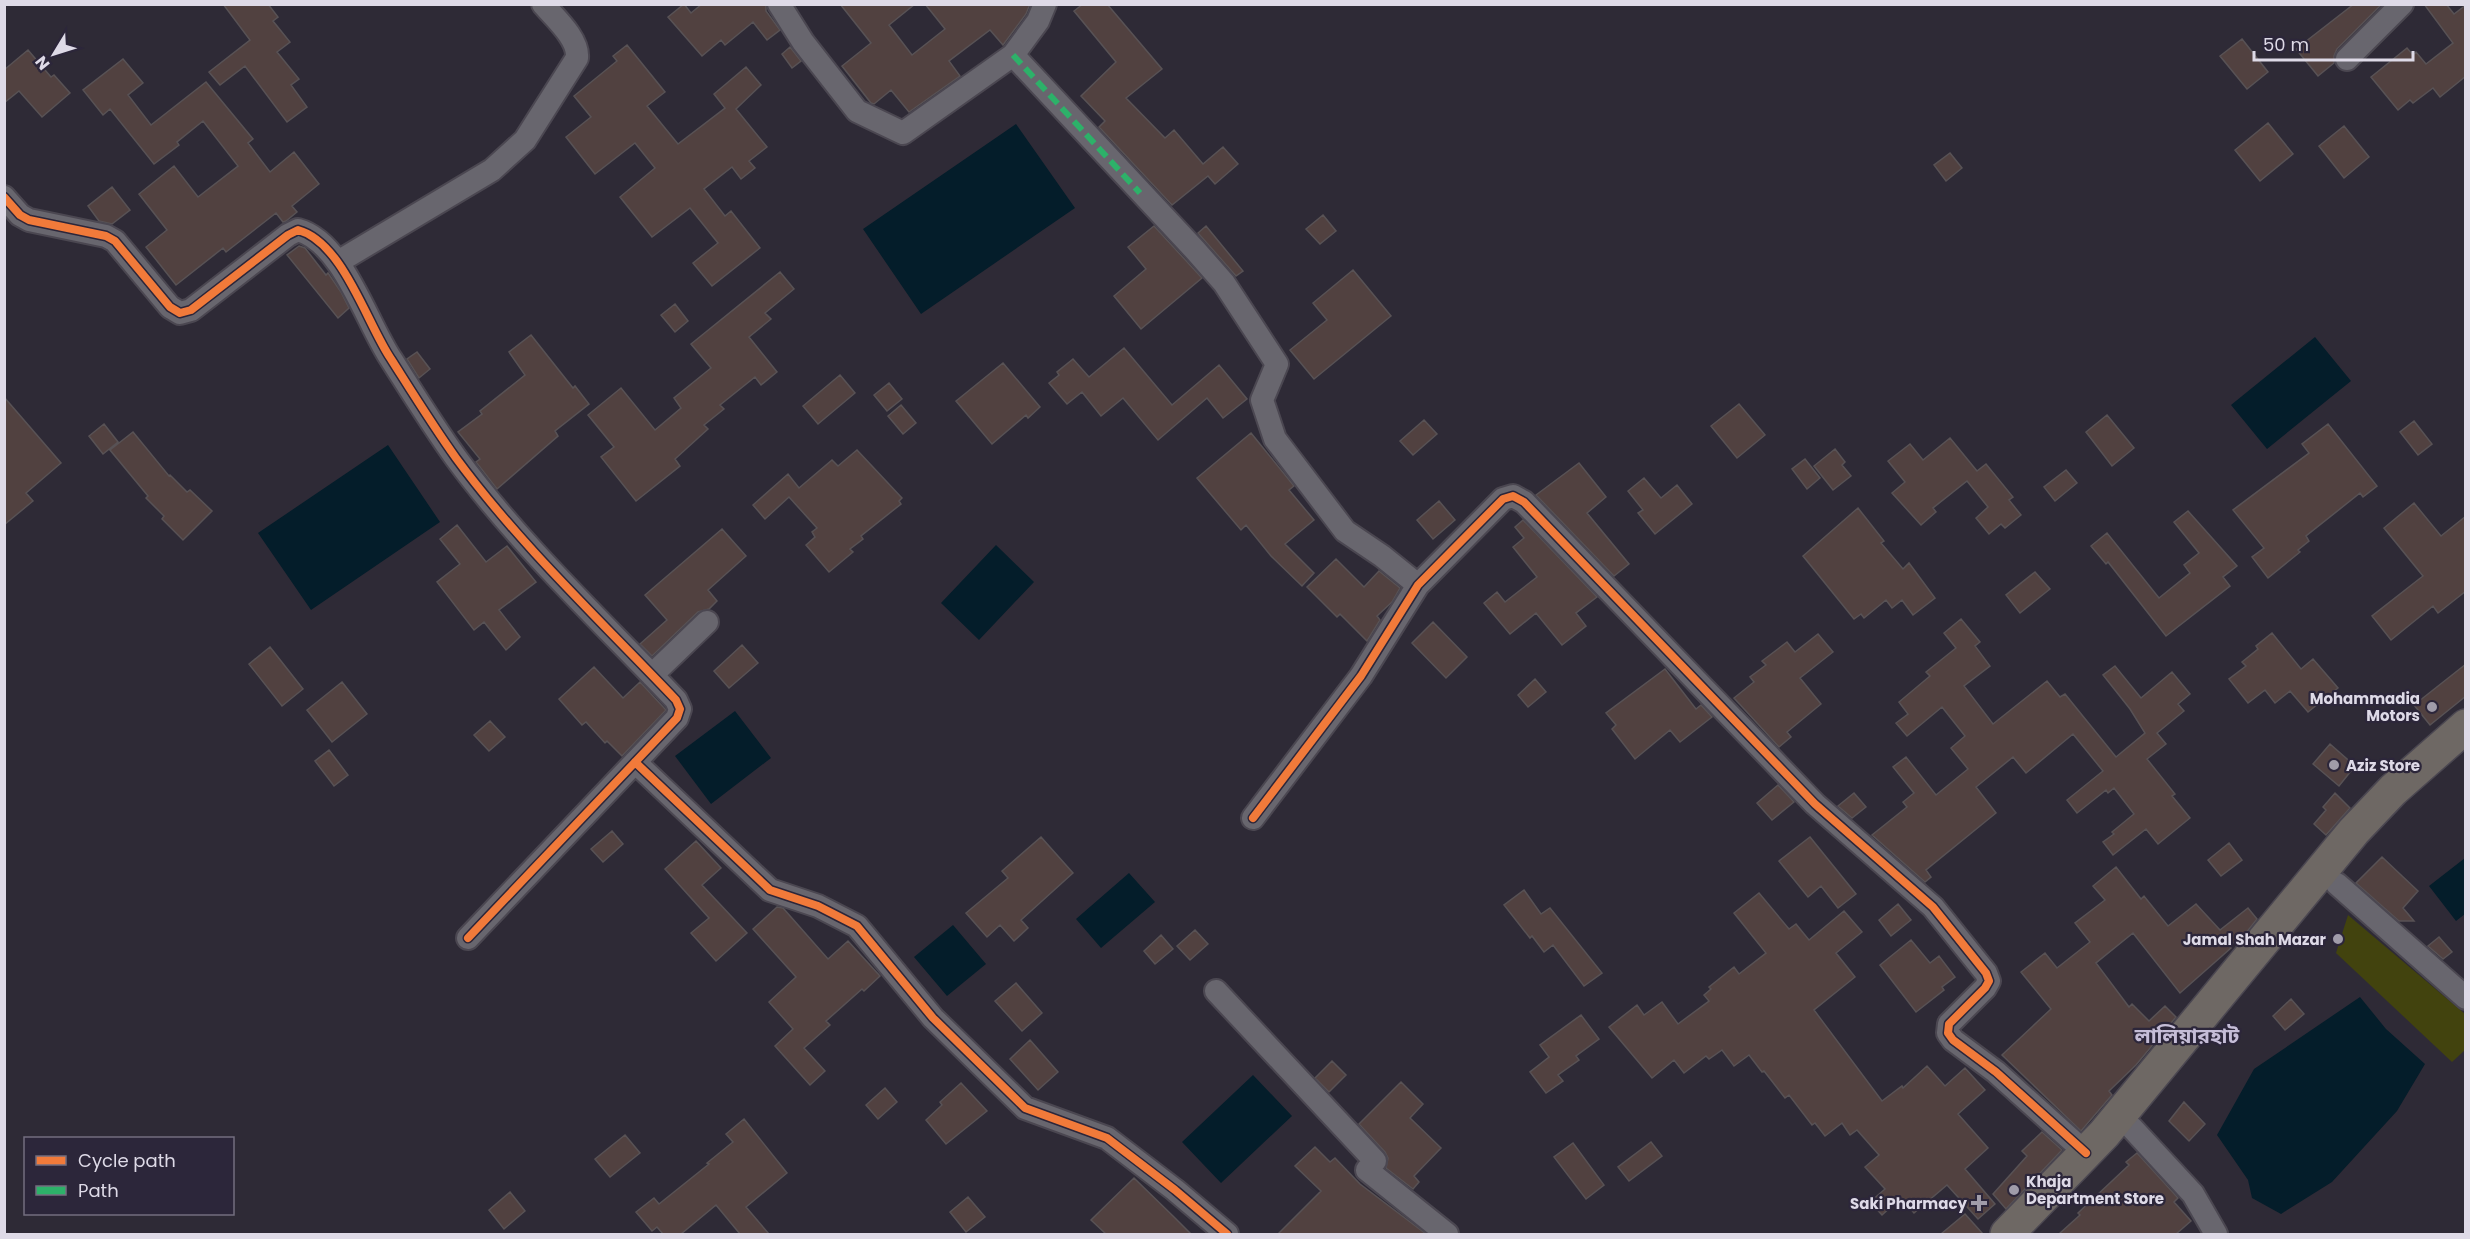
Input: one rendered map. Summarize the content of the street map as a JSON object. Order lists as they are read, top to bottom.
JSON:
{
  "districts": ["লালিয়ারহাট"],
  "places": {
    "other": [
      "Mohammadia Motors",
      "Aziz Store",
      "Jamal Shah Mazar",
      "Khaja Department Store"
    ],
    "health": ["Saki Pharmacy"]
  },
  "legend": ["Cycle path", "Path"],
  "scale_bar": "50 m",
  "north": "bottom left"
}
